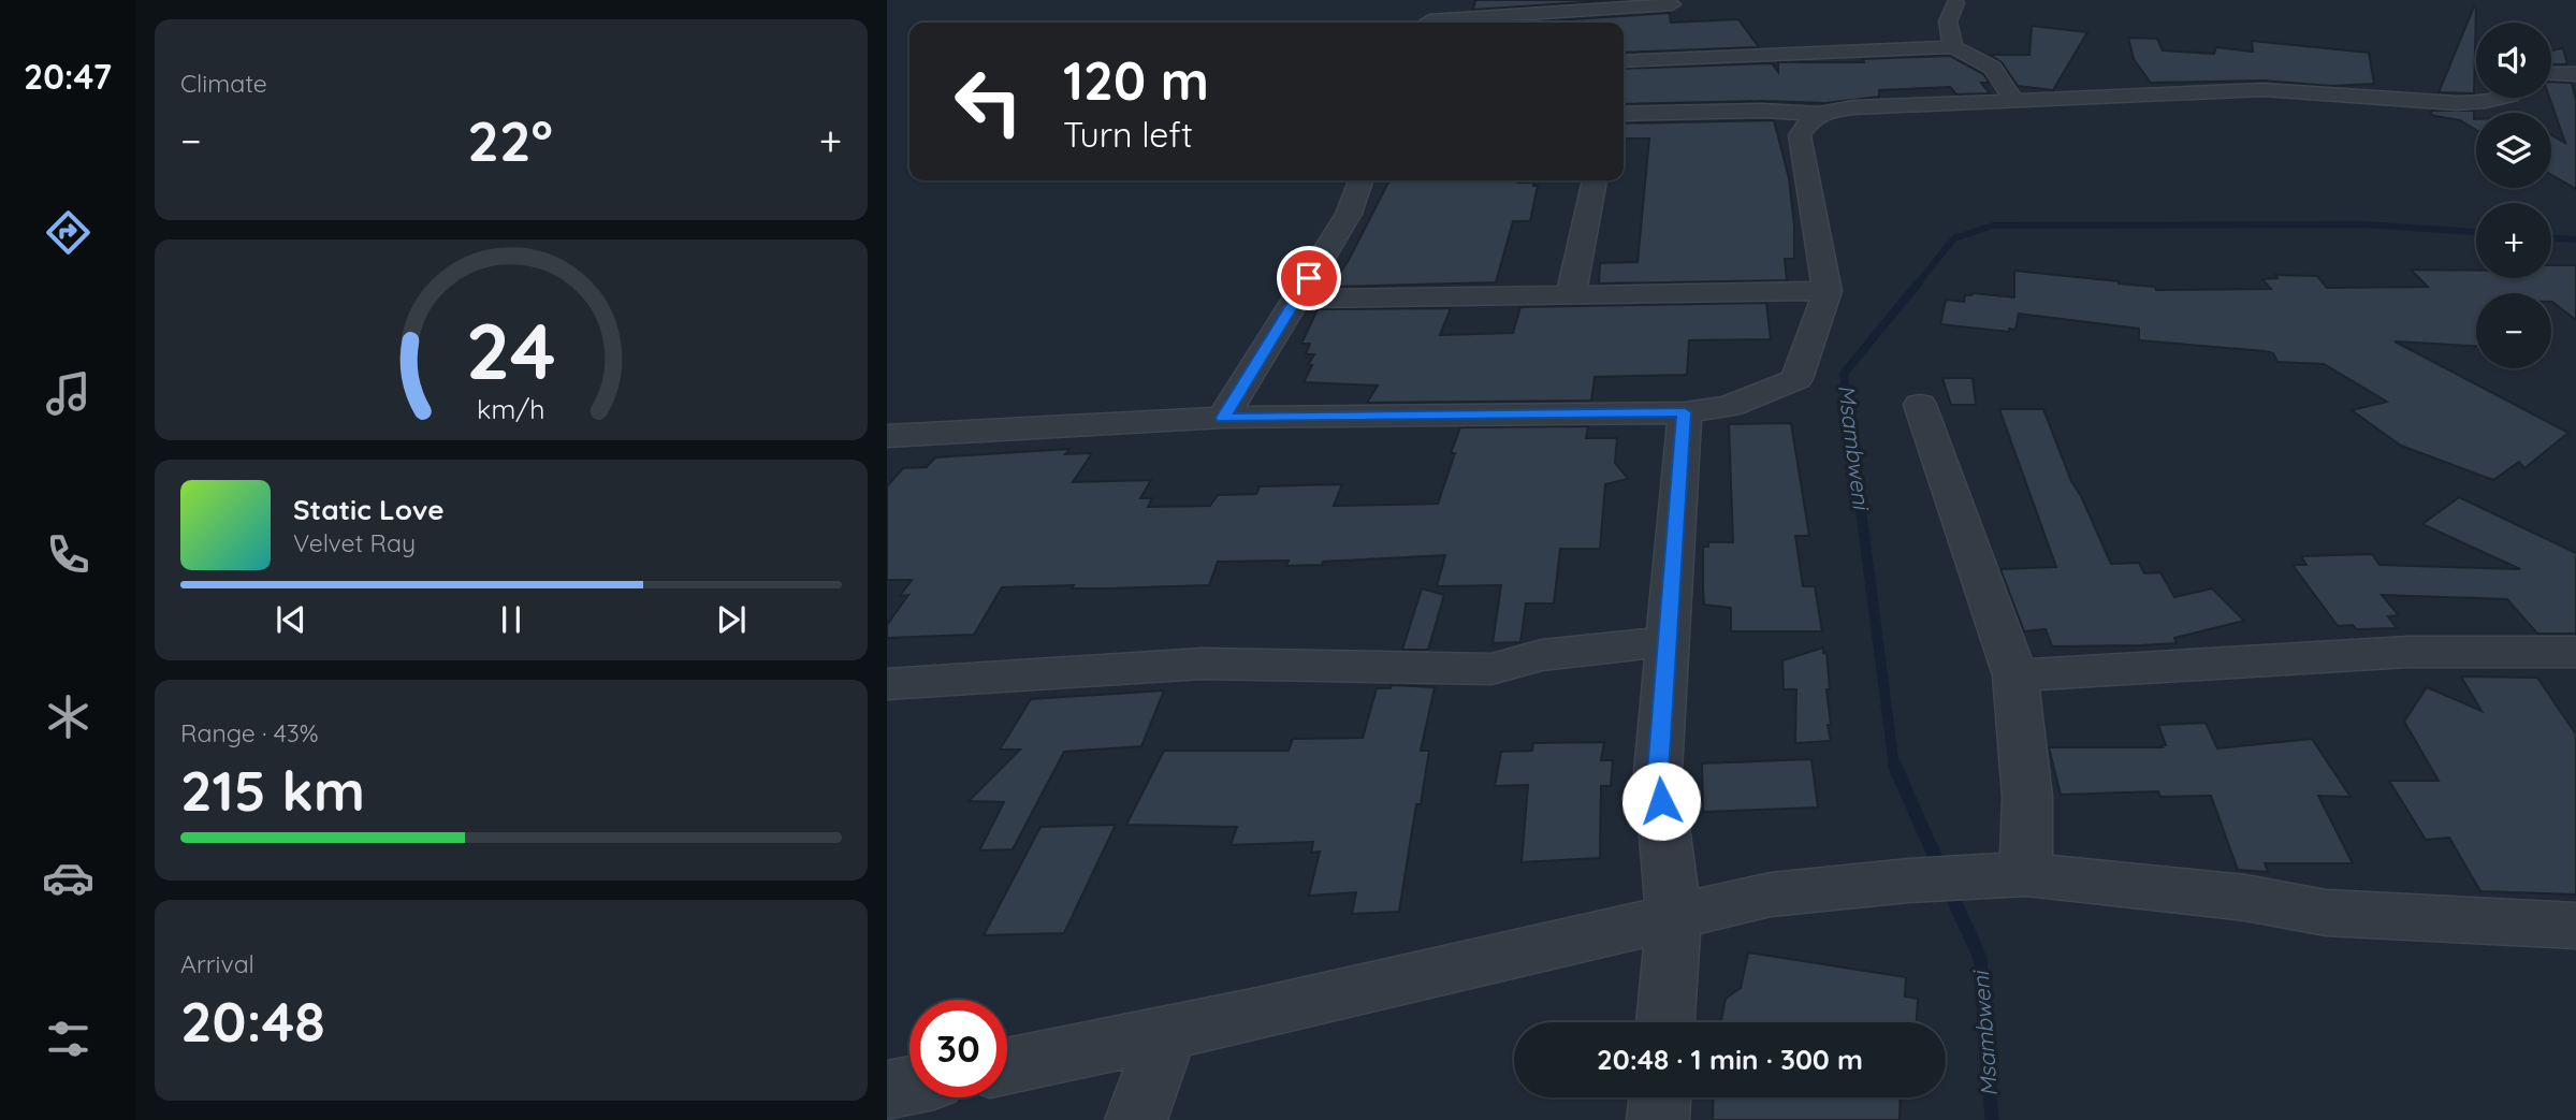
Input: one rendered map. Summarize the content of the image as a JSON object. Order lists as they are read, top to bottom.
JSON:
{
  "water": ["Msambweni"],
  "page": {
    "tabs": "20:47",
    "tile": [
      "Climate",
      ["Range · 43%", "215 km"],
      ["Arrival", "20:48"]
    ],
    "map_buttons": ["+", "−"],
    "turn": ["120 m", "Turn left"],
    "heat": ["−", "22°", "+"],
    "song": ["Static Love", "Velvet Ray"],
    "limit": "30",
    "trip": "20:48 · 1 min · 300 m",
    "gauge": ["24", "km/h"]
  }
}
